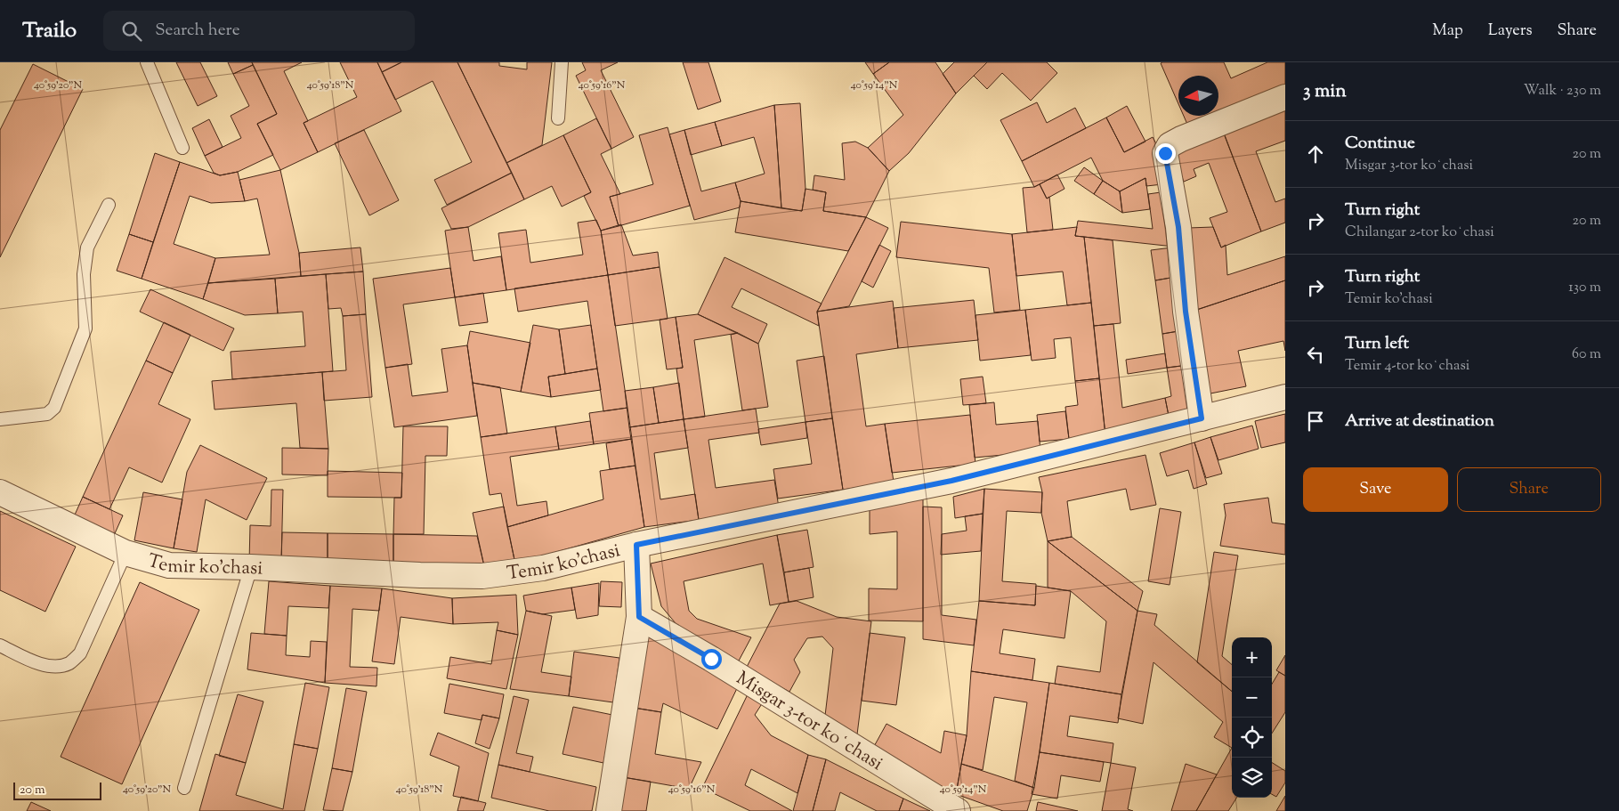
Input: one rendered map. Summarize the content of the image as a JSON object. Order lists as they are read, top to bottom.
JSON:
{
  "streets": {
    "street": ["Temir ko'chasi", "Misgar 3-tor koʻchasi"]
  },
  "scale_bar": "20 m",
  "north": "left",
  "page": {
    "header": "Trailo",
    "search": "Search here",
    "nav": ["Map", "Layers", "Share"],
    "heading": ["3 min", "Walk · 230 m"],
    "list": [
      ["Continue", "Misgar 3-tor koʻchasi", "20 m"],
      ["Turn right", "Chilangar 2-tor koʻchasi", "20 m"],
      ["Turn right", "Temir ko'chasi", "130 m"],
      ["Turn left", "Temir 4-tor koʻchasi", "60 m"],
      "Arrive at destination"
    ],
    "buttons": ["Save", "Share"],
    "map_buttons": ["+", "−"],
    "scale": "20 m"
  },
  "coordinates": [
    "40°59'20\"N",
    "40°59'18\"N",
    "40°59'16\"N",
    "40°59'14\"N"
  ]
}
